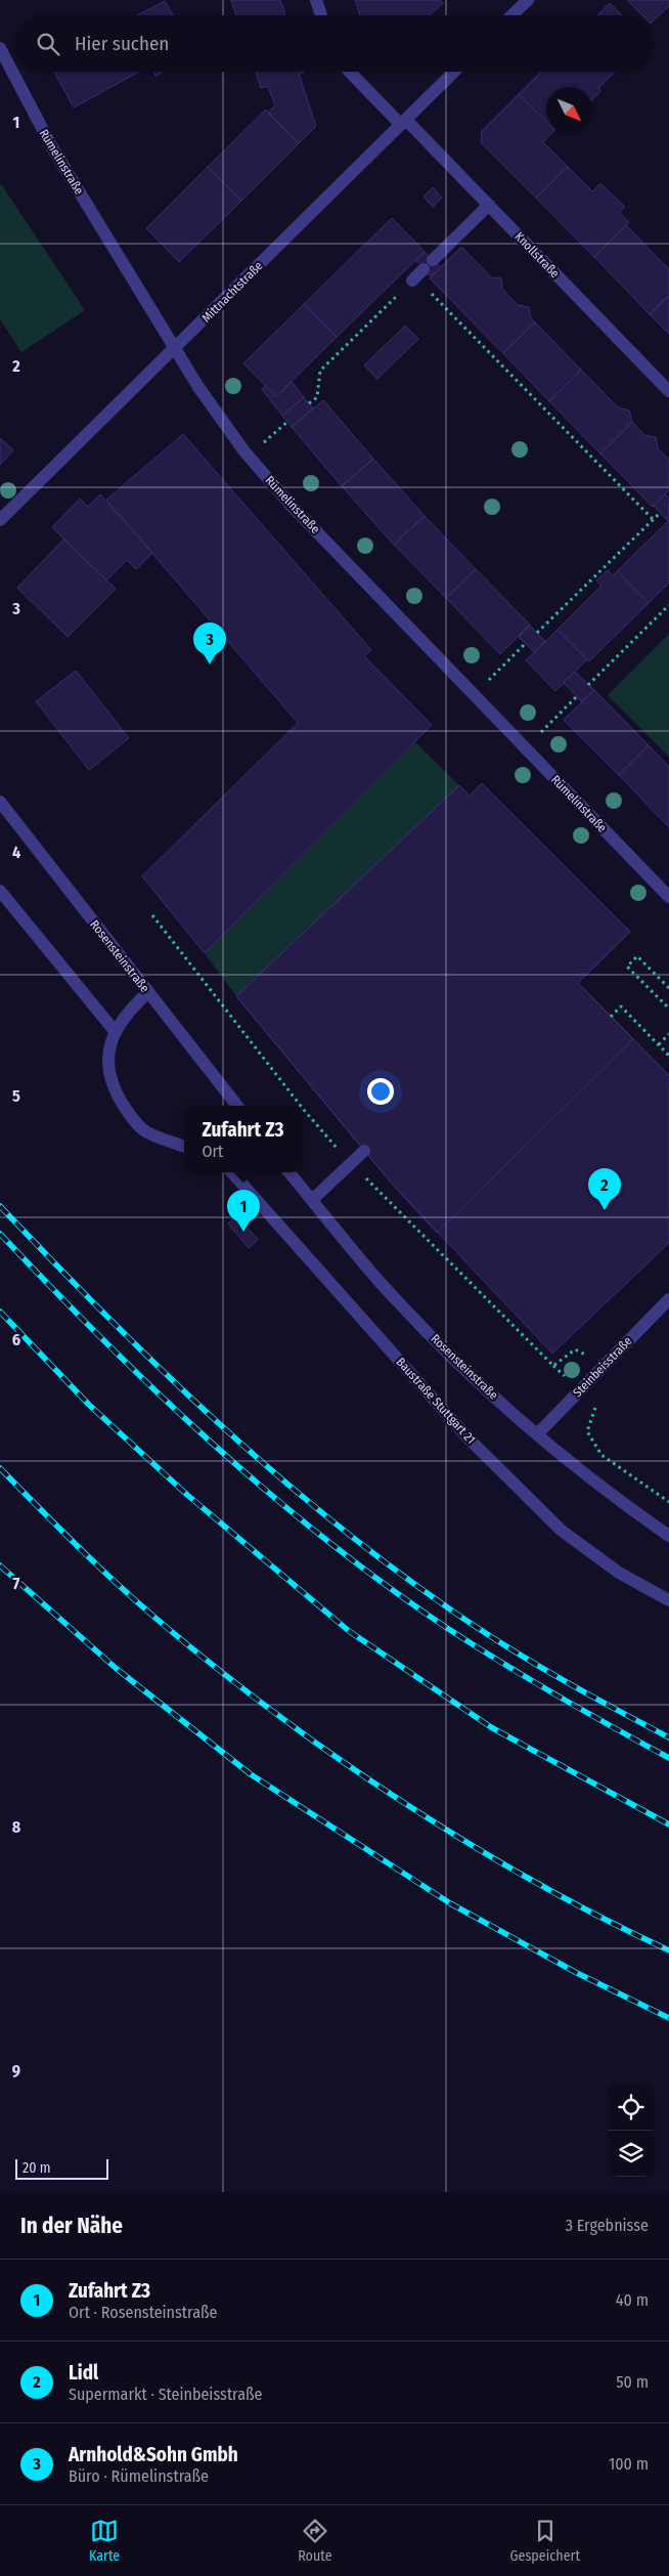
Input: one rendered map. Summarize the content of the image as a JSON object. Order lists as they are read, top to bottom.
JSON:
{
  "streets": {
    "street": [
      "Rümelinstraße",
      "Knollstraße",
      "Mittnachtstraße",
      "Rosensteinstraße",
      "Steinbeisstraße",
      "Baustraße Stuttgart 21"
    ]
  },
  "crossings": [
    ["Rümelinstraße", "Mittnachtstraße"],
    ["Knollstraße", "Mittnachtstraße"],
    ["Rosensteinstraße", "Steinbeisstraße"]
  ],
  "scale_bar": "20 m",
  "north": "bottom right",
  "page": {
    "search": "Hier suchen",
    "pins": ["3", "2", "1"],
    "popup": ["Zufahrt Z3", "Ort"],
    "scale": "20 m",
    "heading": ["In der Nähe", "3 Ergebnisse"],
    "list": [
      {
        "mark": "1",
        "name": "Zufahrt Z3",
        "note": "Ort · Rosensteinstraße",
        "value": "40 m"
      },
      {
        "mark": "2",
        "name": "Lidl",
        "note": "Supermarkt · Steinbeisstraße",
        "value": "50 m"
      },
      {
        "mark": "3",
        "name": "Arnhold&Sohn Gmbh",
        "note": "Büro · Rümelinstraße",
        "value": "100 m"
      }
    ],
    "nav": ["Karte", "Route", "Gespeichert"]
  },
  "grid": {
    "rows": [
      "1",
      "2",
      "3",
      "4",
      "5",
      "6",
      "7",
      "8",
      "9"
    ]
  }
}
